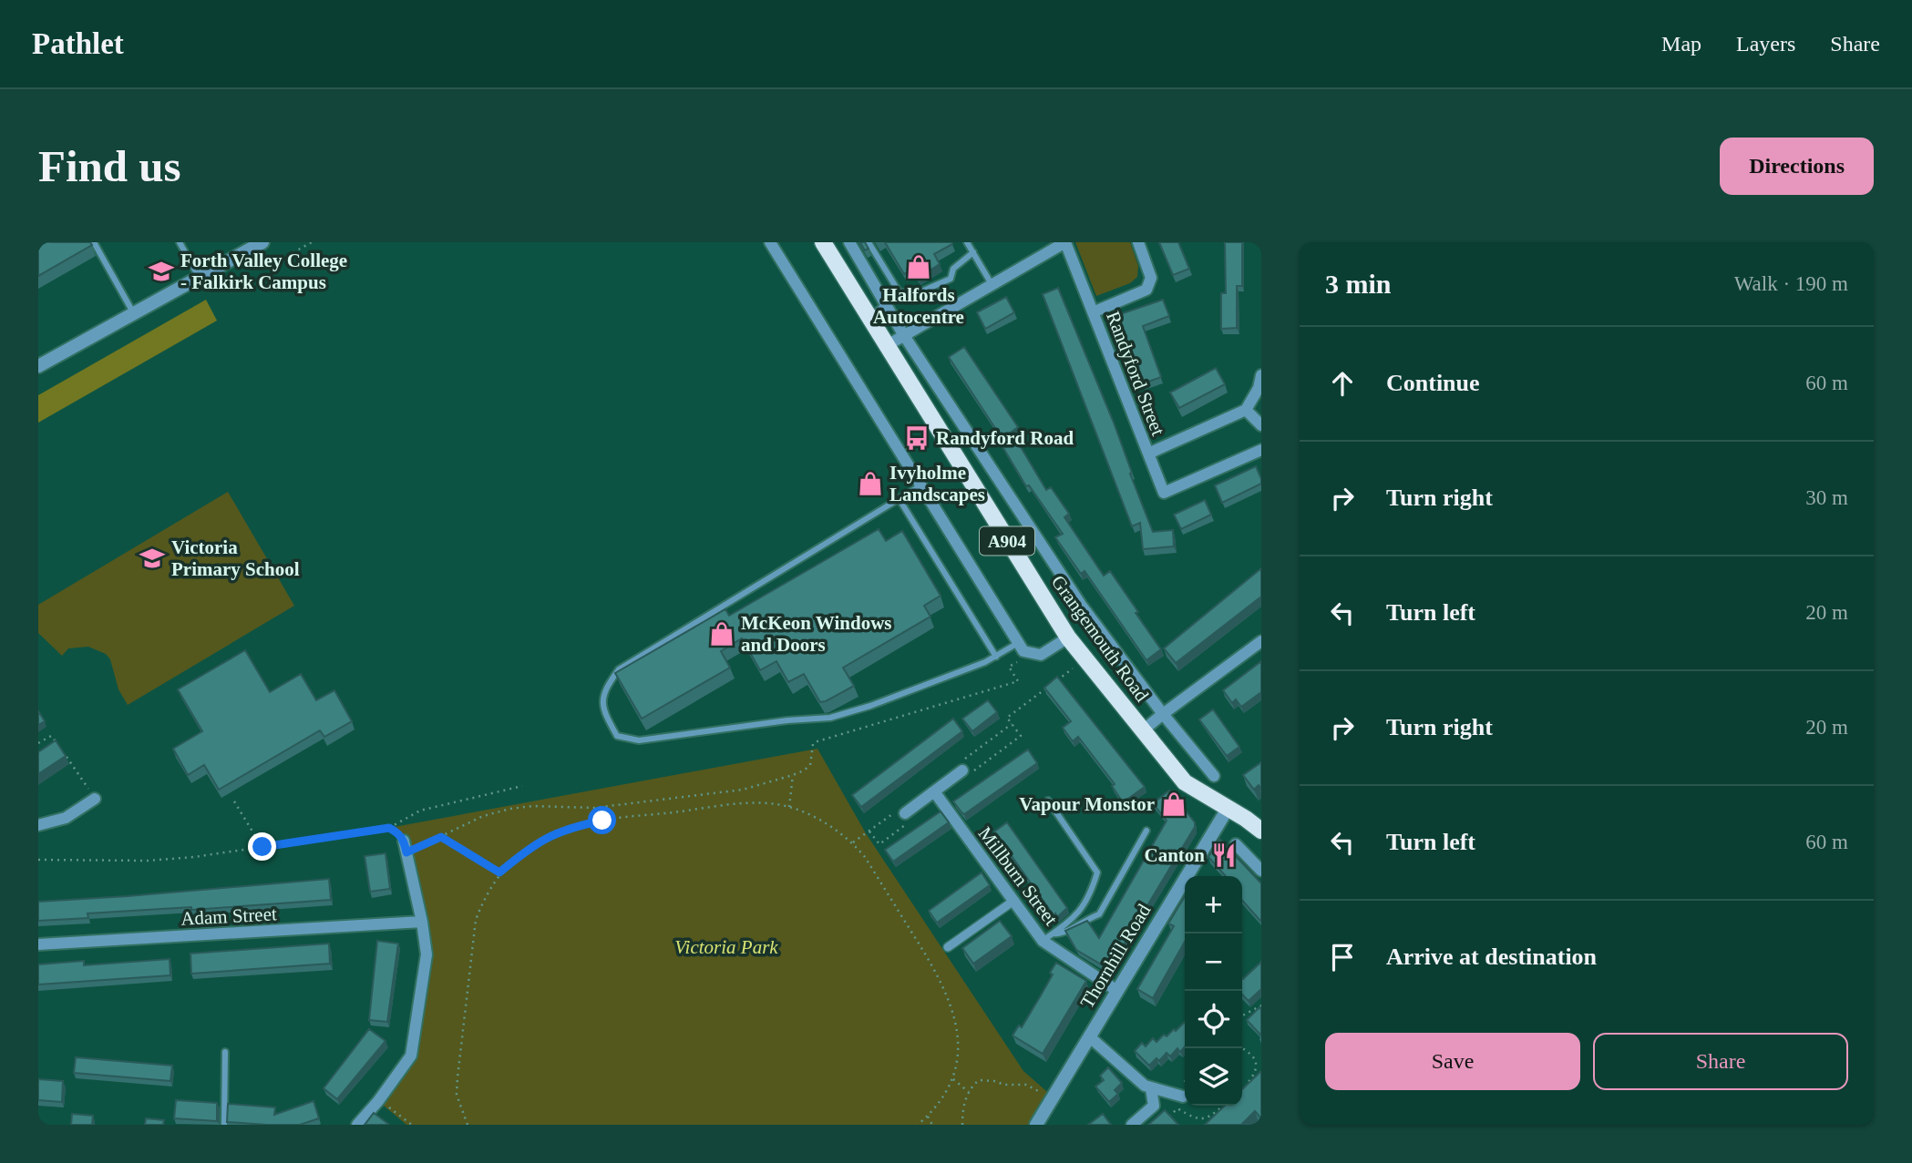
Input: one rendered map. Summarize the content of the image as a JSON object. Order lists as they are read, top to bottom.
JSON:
{
  "streets": {
    "main road": ["A904", "Grangemouth Road"],
    "street": [
      "Randyford Street",
      "Millburn Street",
      "Adam Street",
      "Thornhill Road"
    ]
  },
  "crossings": [
    ["A904", "Grangemouth Road"],
    ["A904", "Thornhill Road"],
    ["Grangemouth Road", "Thornhill Road"],
    ["Millburn Street", "Thornhill Road"]
  ],
  "parks": ["Victoria Park"],
  "places": {
    "shop": [
      "Halfords Autocentre",
      "Ivyholme Landscapes",
      "McKeon Windows and Doors",
      "Vapour Monstor"
    ],
    "school or university": ["Forth Valley College - Falkirk Campus", "Victoria Primary School"],
    "bus stop": ["Randyford Road"],
    "restaurant": ["Canton"]
  },
  "page": {
    "header": "Pathlet",
    "nav": ["Map", "Layers", "Share"],
    "buttons": [
      "Directions",
      ["Save", "Share"]
    ],
    "title": "Find us",
    "heading": ["3 min", "Walk · 190 m"],
    "list": [
      ["Continue", "60 m"],
      ["Turn right", "30 m"],
      ["Turn left", "20 m"],
      ["Turn right", "20 m"],
      ["Turn left", "60 m"],
      "Arrive at destination"
    ],
    "map_buttons": ["+", "−"]
  }
}
